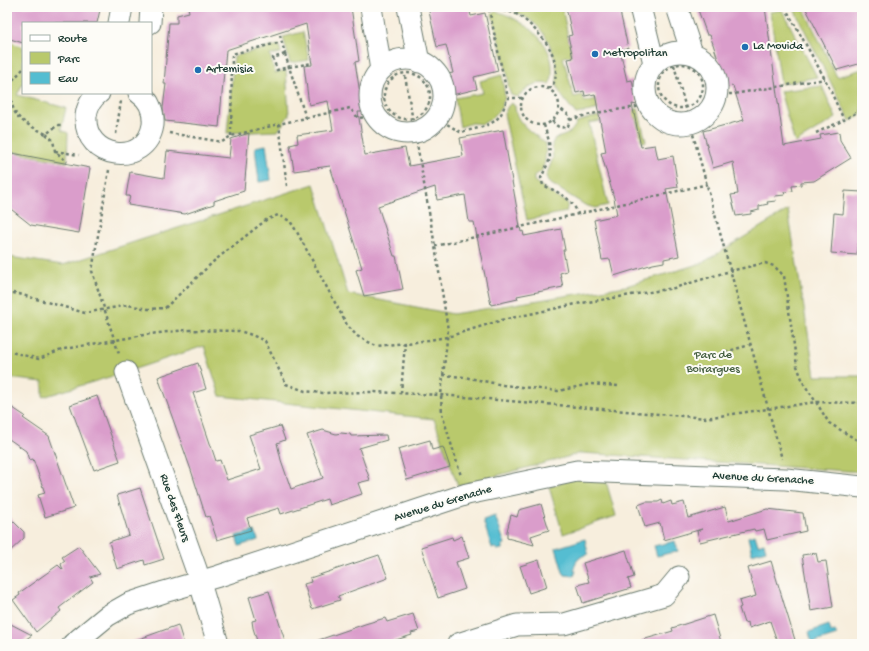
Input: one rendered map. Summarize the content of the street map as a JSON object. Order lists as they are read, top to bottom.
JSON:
{
  "streets": {
    "street": ["Avenue du Grenache", "Rue des Fleurs"]
  },
  "crossings": [
    ["Avenue du Grenache", "Rue des Fleurs"]
  ],
  "parks": ["Parc de Boirargues"],
  "places": ["La Movida", "Metropolitan", "Artemisia"],
  "legend": ["Route", "Parc", "Eau"]
}
